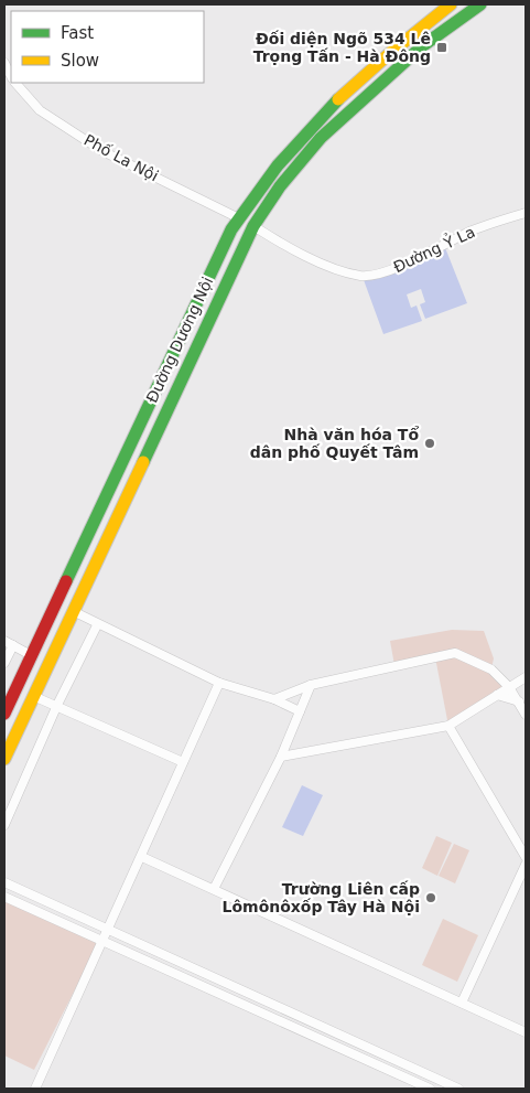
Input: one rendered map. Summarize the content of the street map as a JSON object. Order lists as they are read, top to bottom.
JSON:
{
  "streets": {
    "main road": ["Đường Dương Nội"],
    "street": ["Phố La Nội", "Đường Ỷ La"]
  },
  "crossings": [
    ["Phố La Nội", "Đường Dương Nội"],
    ["Đường Ỷ La", "Đường Dương Nội"]
  ],
  "places": {
    "transit": ["Đối diện Ngõ 534 Lê Trọng Tấn - Hà Đông"],
    "other": ["Nhà văn hóa Tổ dân phố Quyết Tâm", "Trường Liên cấp Lômônôxốp Tây Hà Nội"]
  },
  "legend": ["Fast", "Slow"]
}
